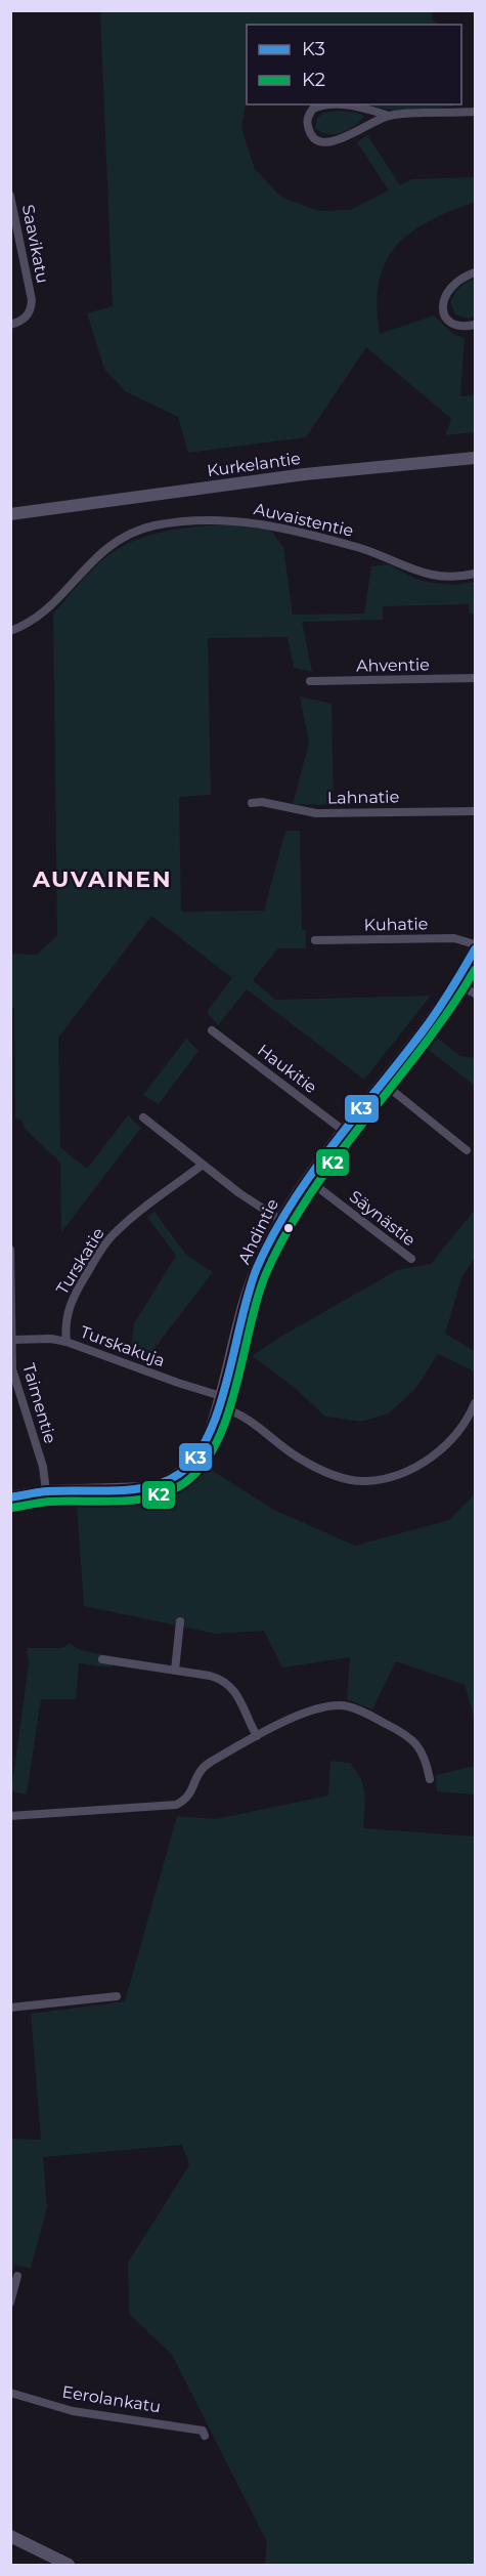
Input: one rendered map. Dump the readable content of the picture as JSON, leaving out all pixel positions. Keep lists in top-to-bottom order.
{
  "streets": {
    "street": [
      "Saavikatu",
      "Kurkelantie",
      "Auvaistentie",
      "Ahventie",
      "Lahnatie",
      "Kuhatie",
      "Haukitie",
      "Säynästie",
      "Ahdintie",
      "Turskatie",
      "Turskakuja",
      "Taimentie",
      "Eerolankatu"
    ]
  },
  "crossings": [
    ["Haukitie", "Ahdintie"],
    ["Säynästie", "Ahdintie"],
    ["Ahdintie", "Turskakuja"],
    ["Ahdintie", "Taimentie"],
    ["Turskatie", "Turskakuja"],
    ["Turskakuja", "Taimentie"]
  ],
  "districts": ["AUVAINEN"],
  "lines": ["transit line K3", "transit line K2"],
  "legend": ["K3", "K2"]
}
